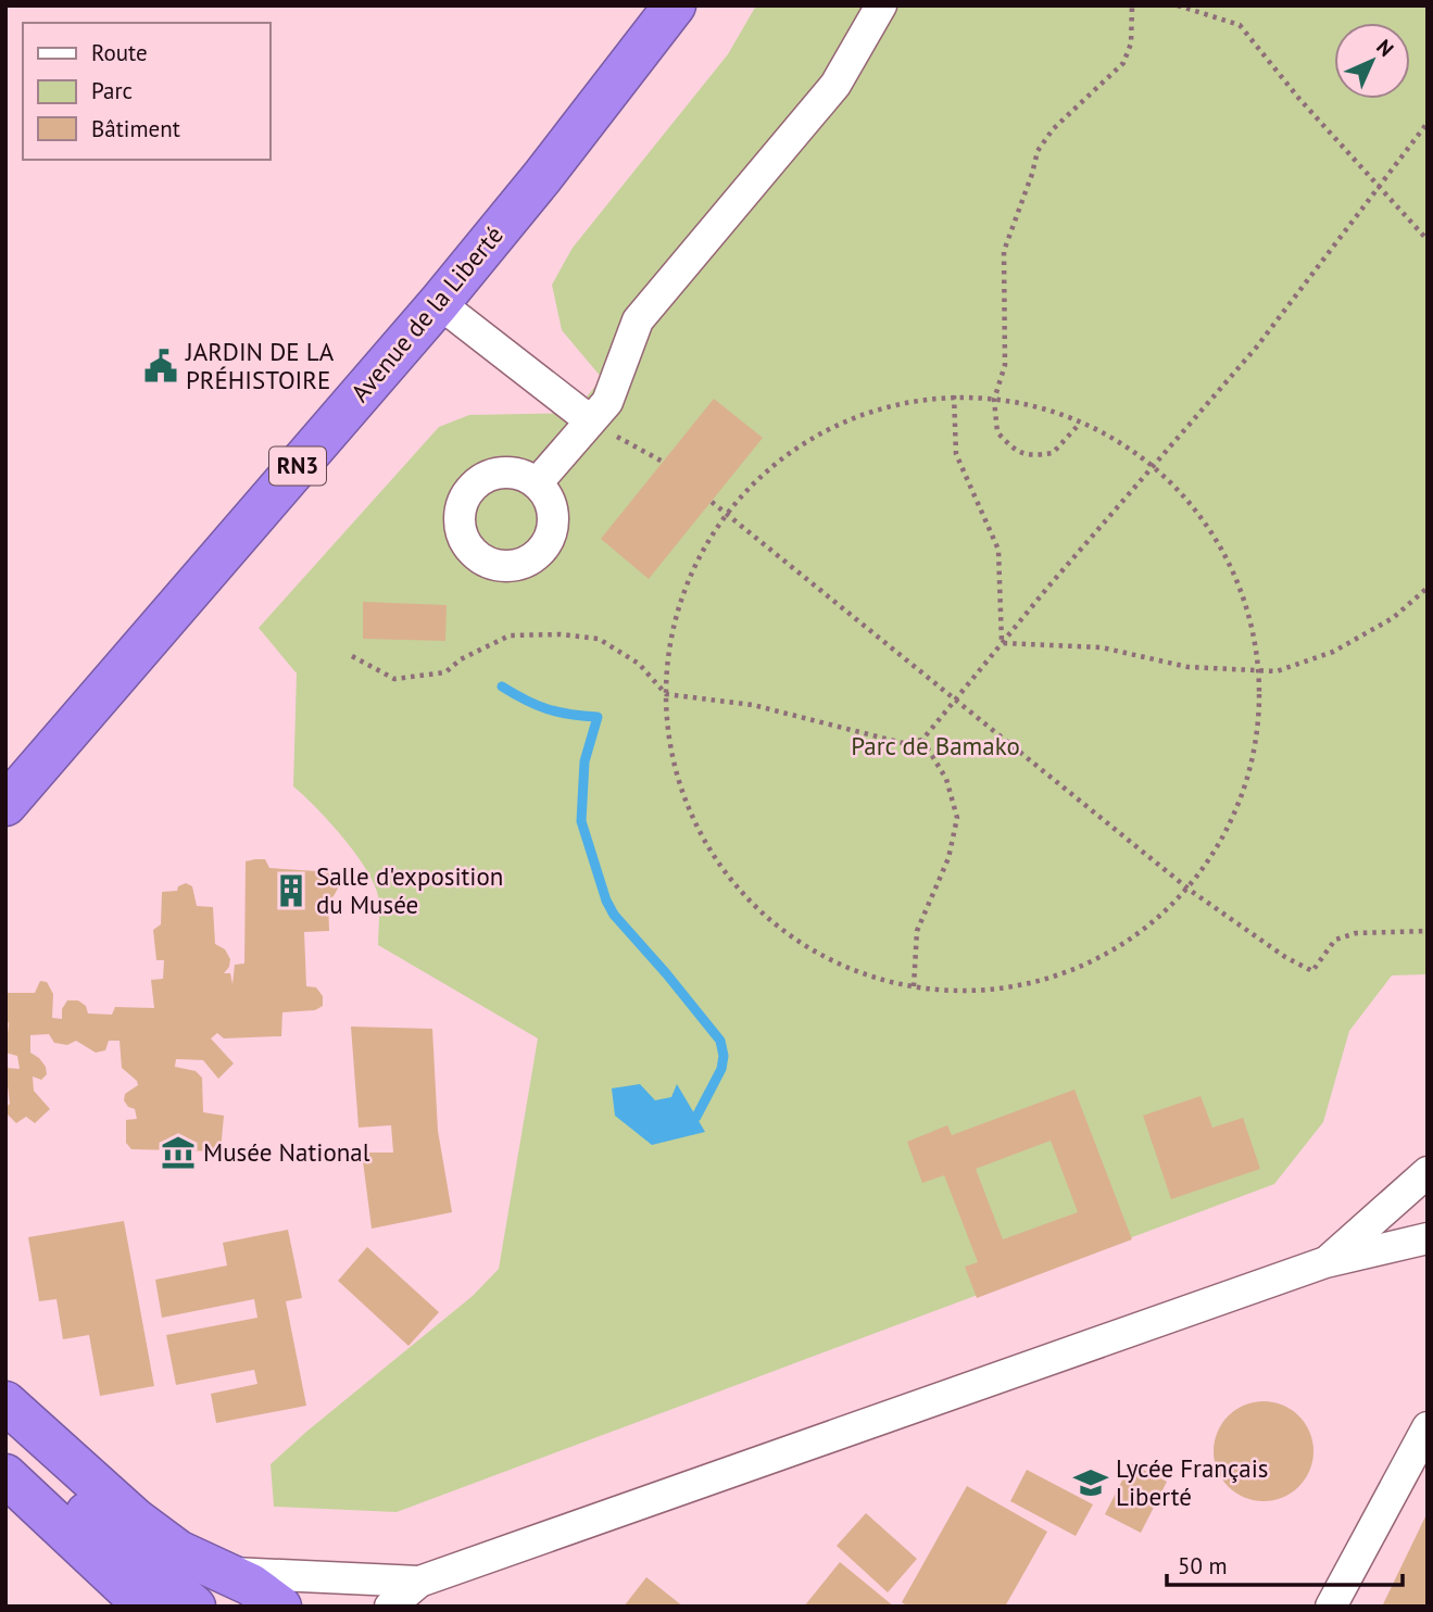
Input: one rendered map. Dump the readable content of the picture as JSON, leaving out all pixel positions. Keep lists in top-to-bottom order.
{
  "streets": {
    "highway": ["Avenue de la Liberté", "RN3"]
  },
  "parks": ["Parc de Bamako"],
  "places": {
    "public building": ["JARDIN DE LA PRÉHISTOIRE"],
    "building": ["Salle d'exposition du Musée"],
    "museum": ["Musée National"],
    "school or university": ["Lycée Français Liberté"]
  },
  "legend": ["Route", "Parc", "Bâtiment"],
  "scale_bar": "50 m",
  "north": "top right"
}
